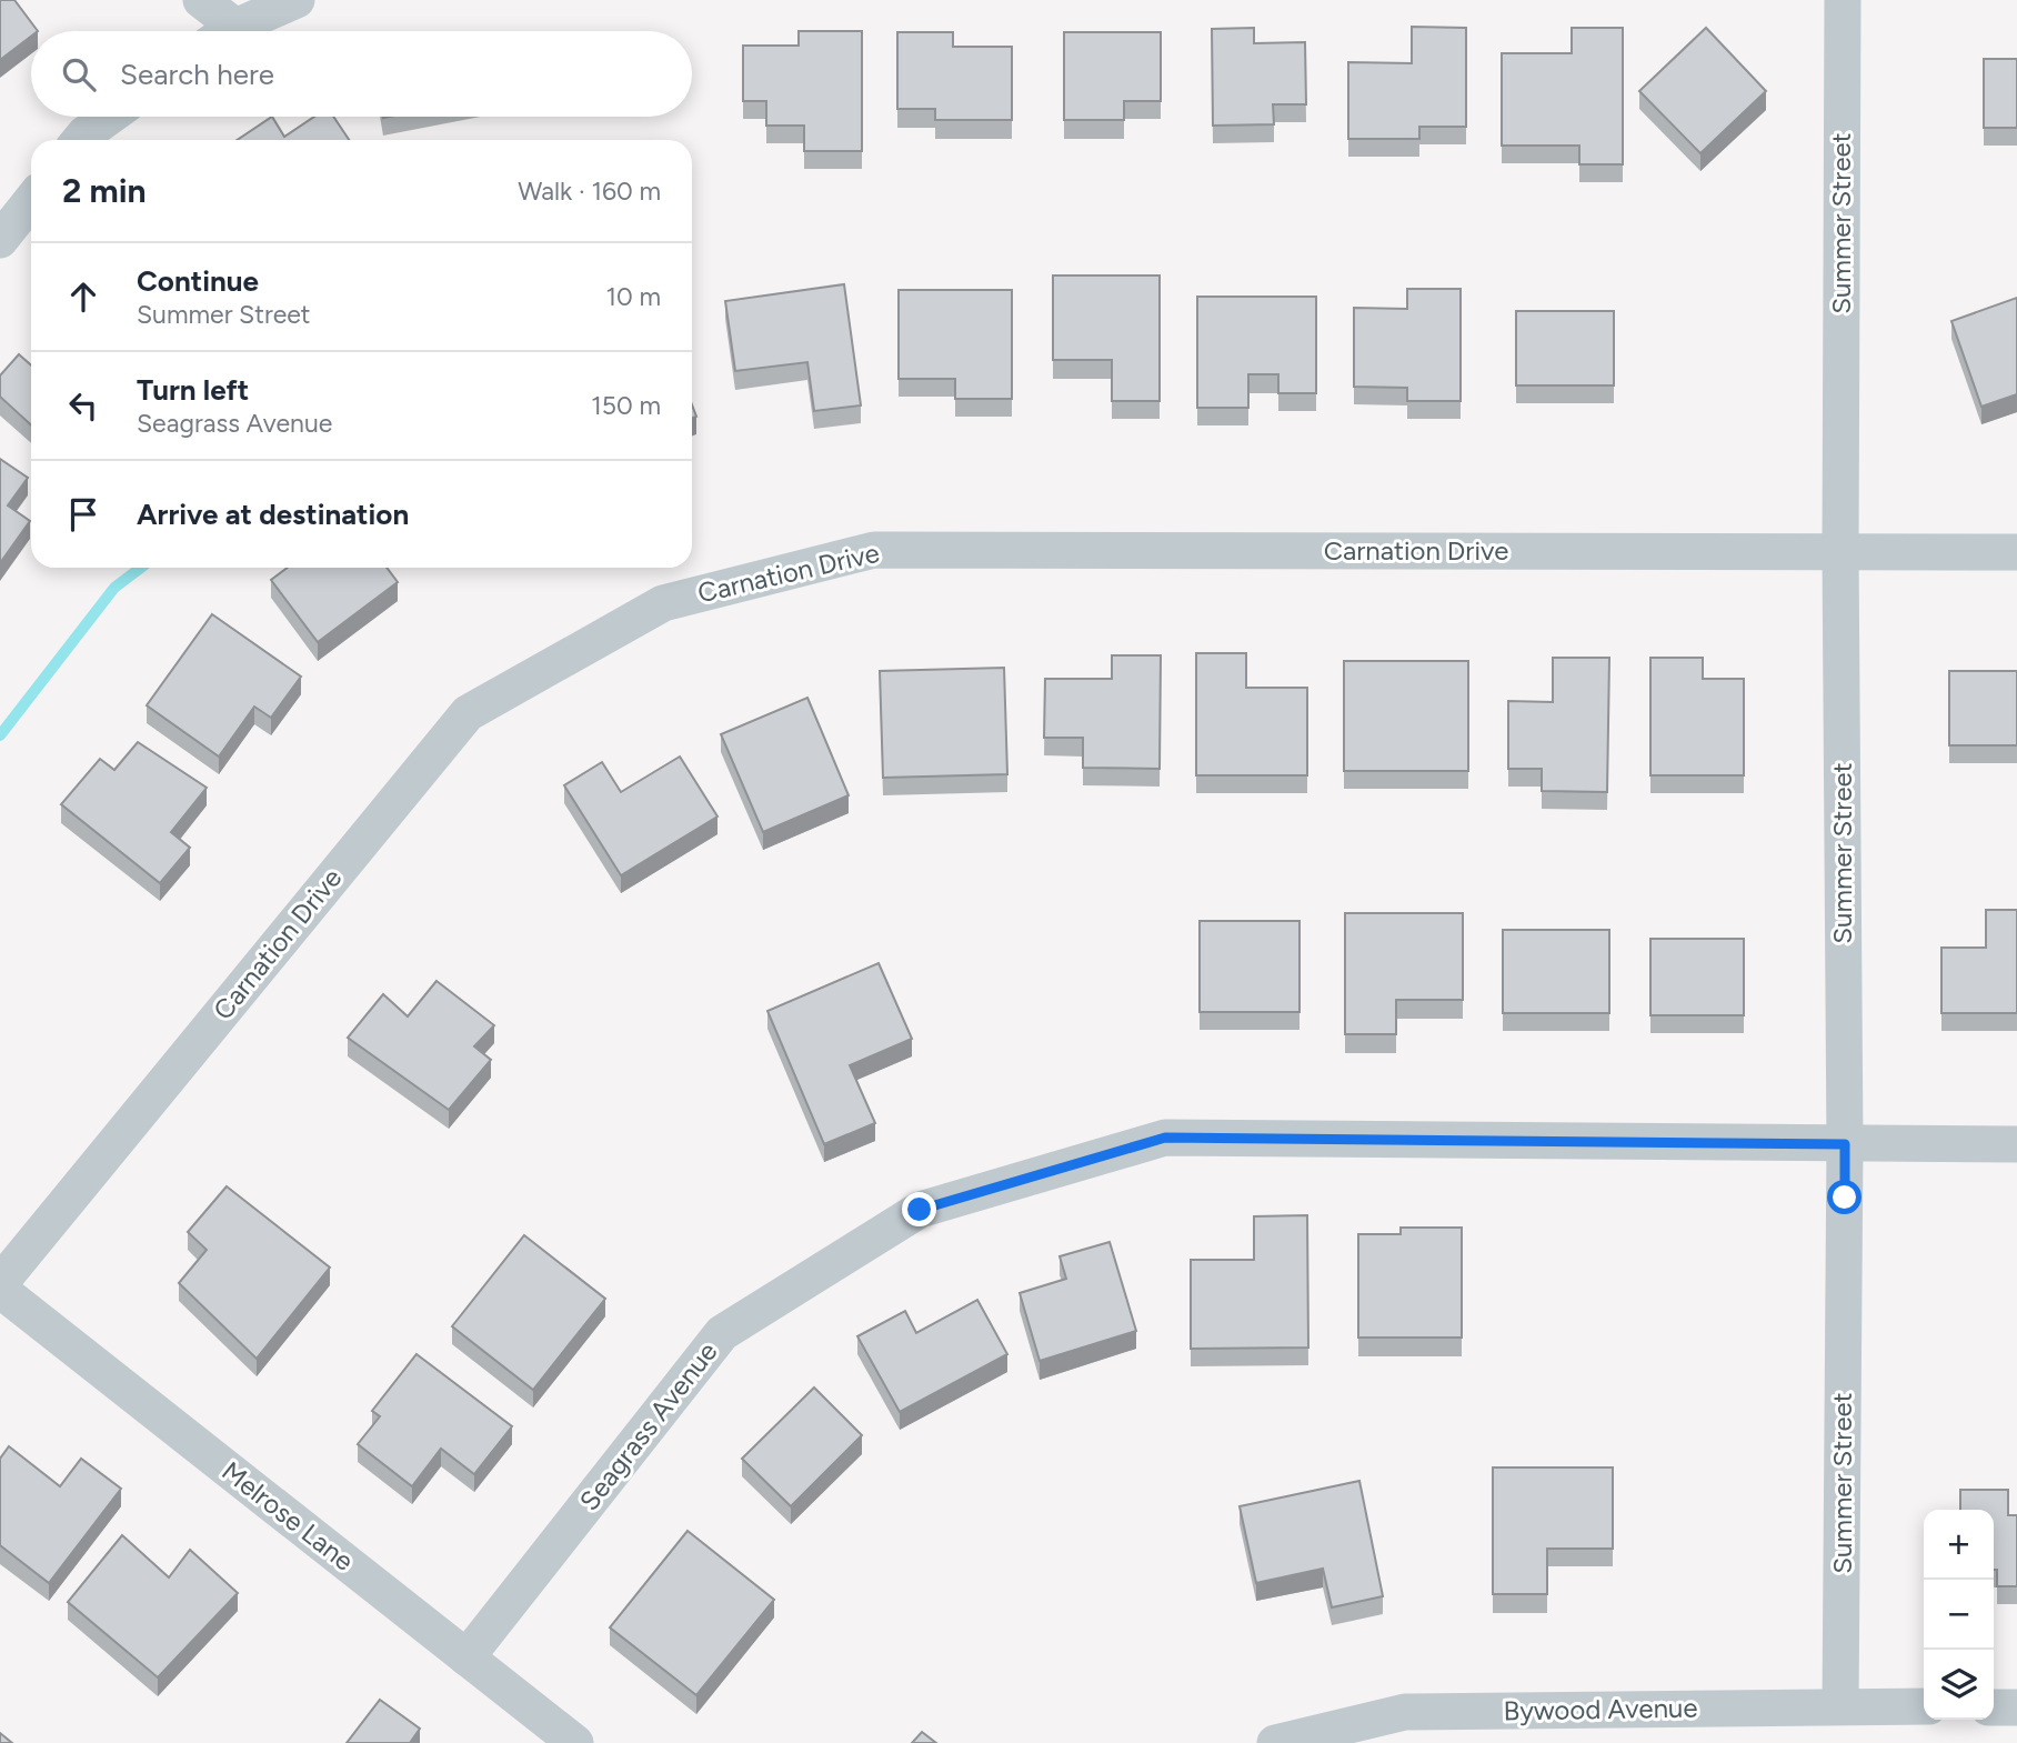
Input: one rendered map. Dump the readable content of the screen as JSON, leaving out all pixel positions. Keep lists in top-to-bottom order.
{
  "streets": {
    "street": [
      "Summer Street",
      "Carnation Drive",
      "Seagrass Avenue",
      "Melrose Lane",
      "Bywood Avenue"
    ]
  },
  "crossings": [
    ["Summer Street", "Carnation Drive"],
    ["Summer Street", "Seagrass Avenue"],
    ["Summer Street", "Bywood Avenue"],
    ["Seagrass Avenue", "Melrose Lane"]
  ],
  "page": {
    "search": "Search here",
    "heading": ["2 min", "Walk · 160 m"],
    "list": [
      ["Continue", "Summer Street", "10 m"],
      ["Turn left", "Seagrass Avenue", "150 m"],
      "Arrive at destination"
    ],
    "map_buttons": ["+", "−"]
  }
}
